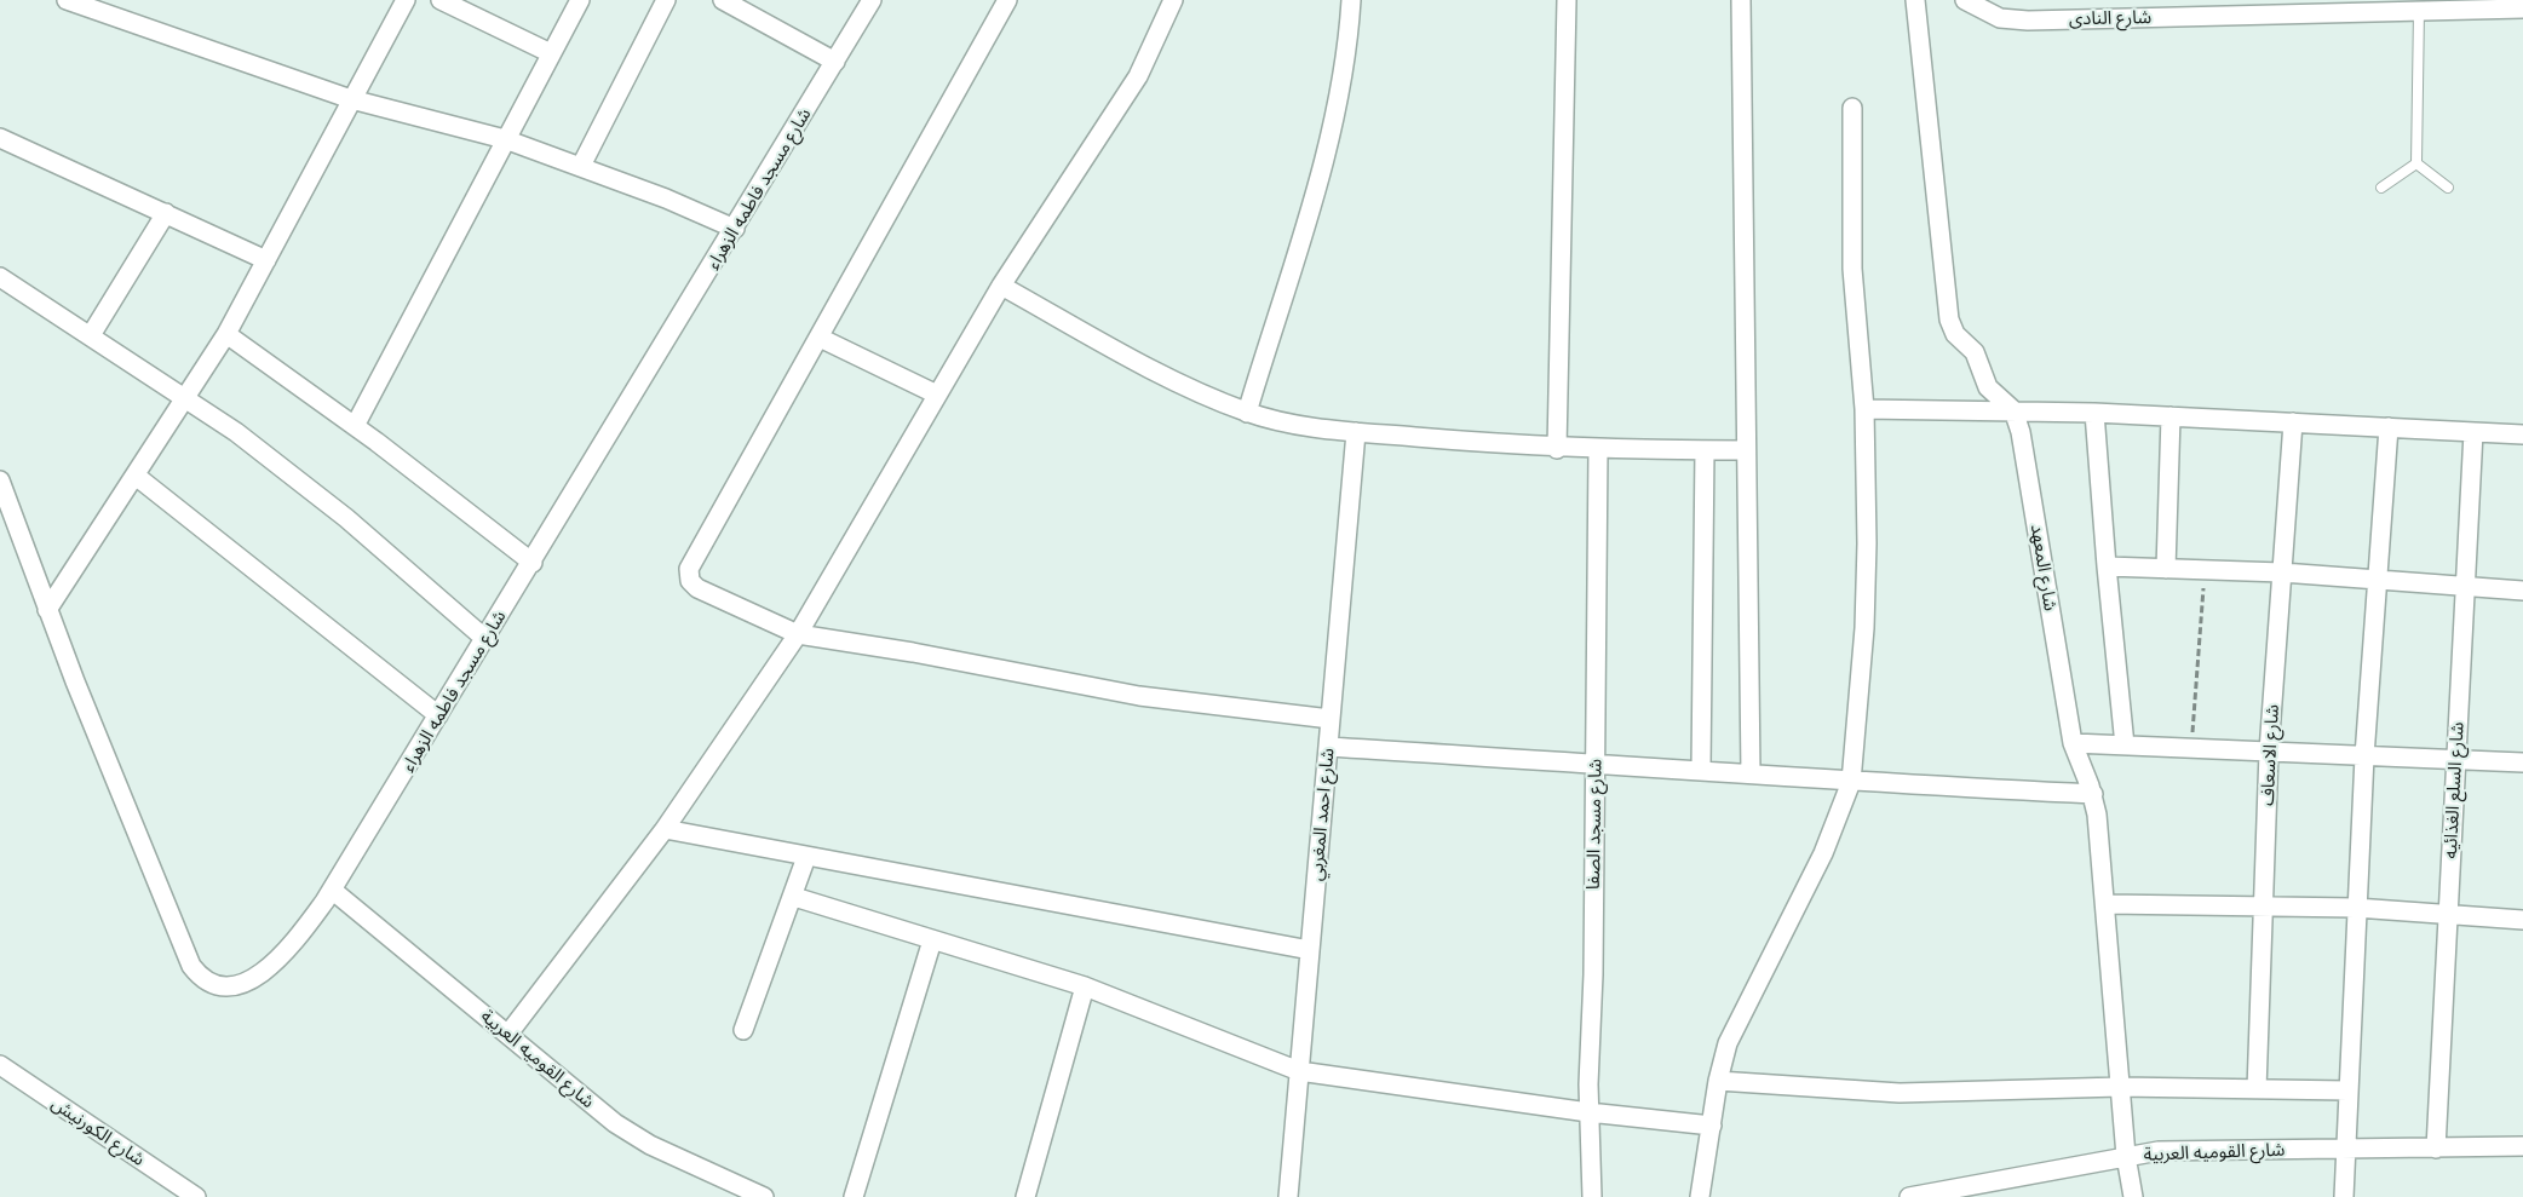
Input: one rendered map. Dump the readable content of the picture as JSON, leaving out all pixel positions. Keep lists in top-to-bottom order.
{
  "streets": {
    "street": [
      "شارع النادى",
      "شارع مسجد فاطمه الزهراء",
      "شارع المعهد",
      "شارع الاسعاف",
      "شارع السلع الغذائيه",
      "شارع احمد المغربي",
      "شارع مسجد الصفا",
      "شارع القوميه العربية",
      "شارع الكورنيش"
    ]
  },
  "crossings": [
    ["شارع مسجد فاطمه الزهراء", "شارع القوميه العربية"],
    ["شارع المعهد", "شارع القوميه العربية"],
    ["شارع السلع الغذائيه", "شارع القوميه العربية"]
  ]
}
